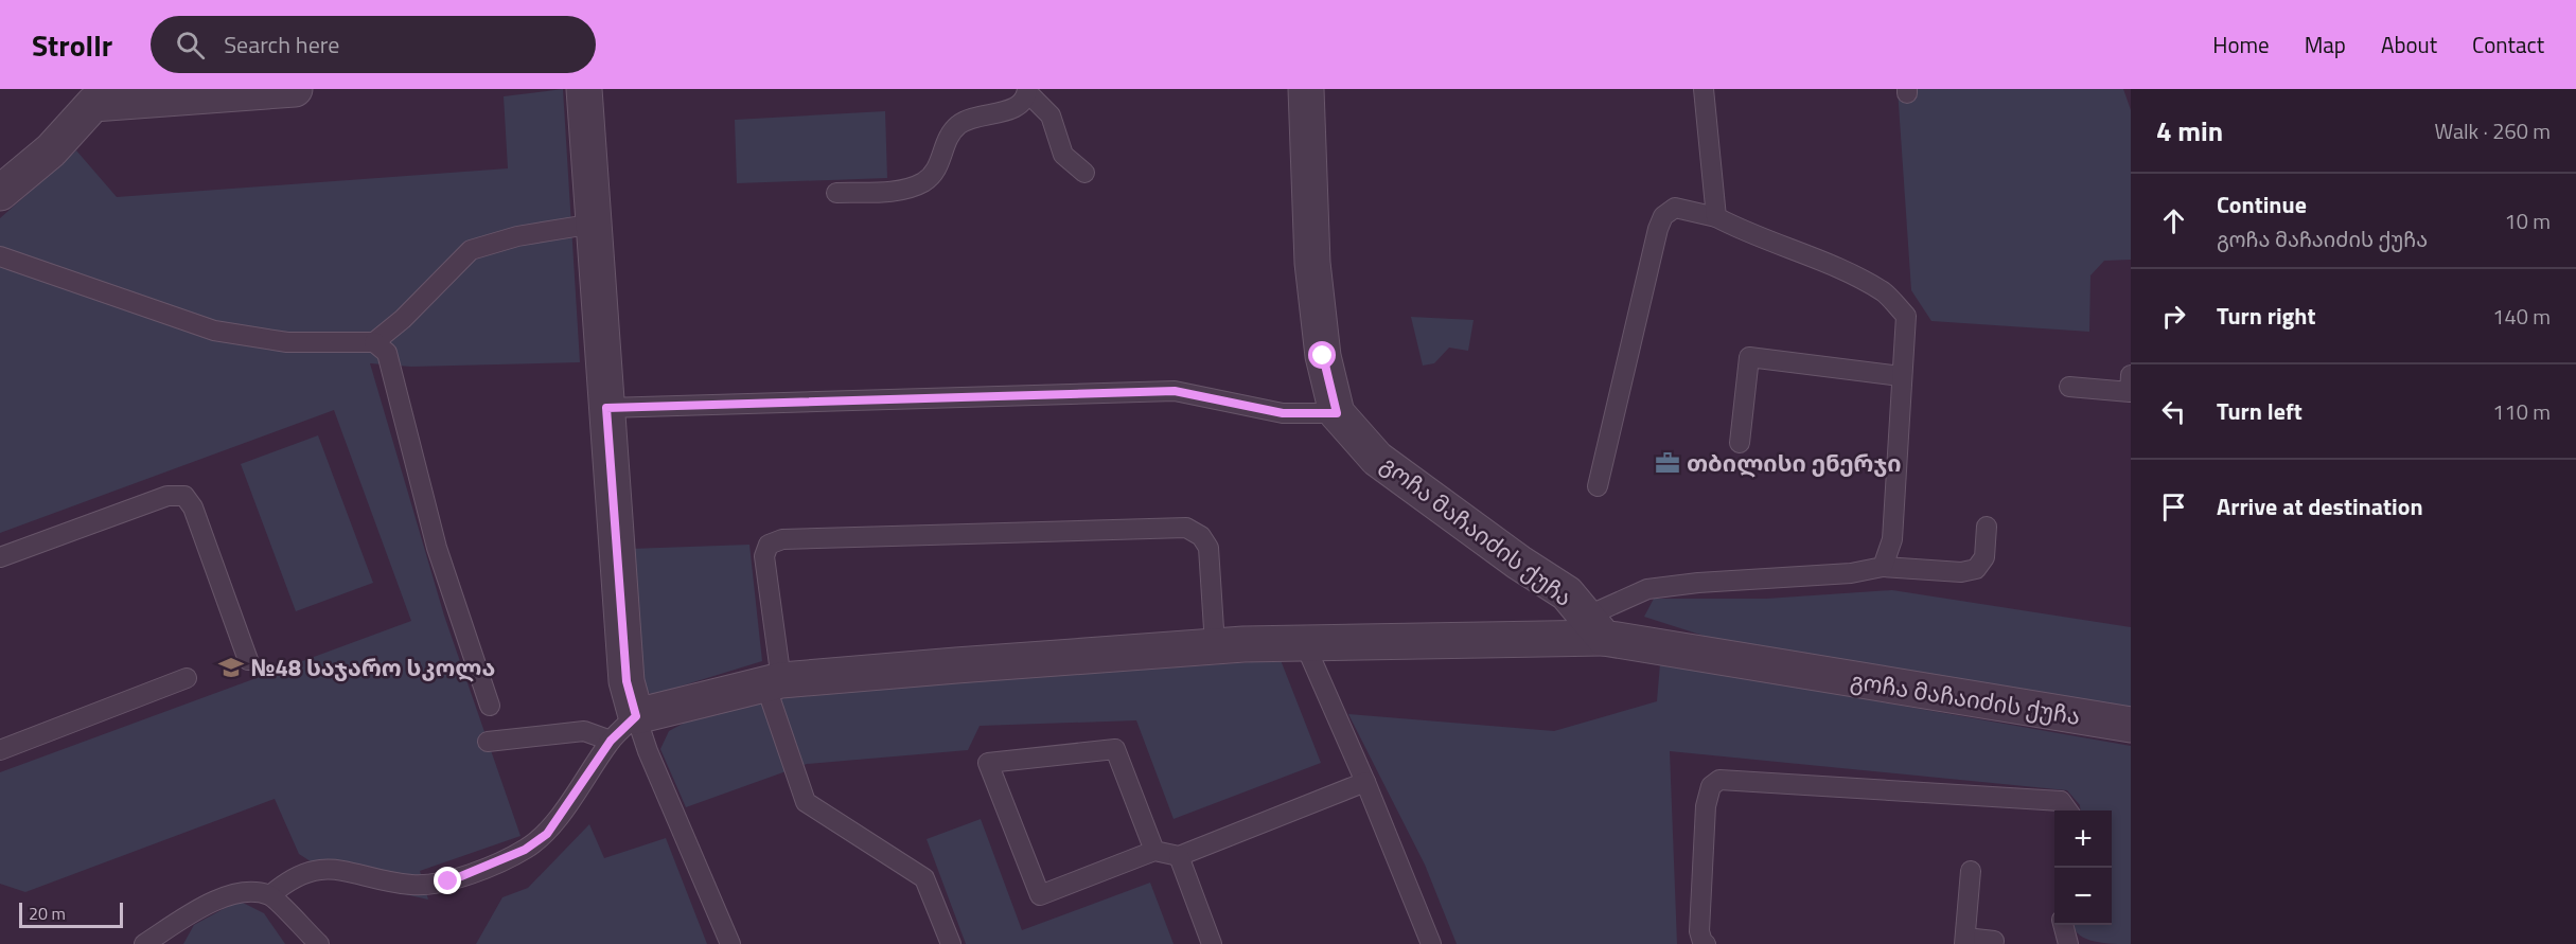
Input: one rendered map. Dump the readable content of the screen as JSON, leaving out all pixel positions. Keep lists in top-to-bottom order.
{
  "streets": {
    "street": ["გოჩა მაჩაიძის ქუჩა"]
  },
  "places": {
    "office": ["თბილისი ენერჯი"],
    "school or university": ["№48 საჯარო სკოლა"]
  },
  "scale_bar": "20 m",
  "page": {
    "header": "Strollr",
    "search": "Search here",
    "nav": [
      "Home",
      "Map",
      "About",
      "Contact"
    ],
    "heading": ["4 min", "Walk · 260 m"],
    "list": [
      ["Continue", "გოჩა მაჩაიძის ქუჩა", "10 m"],
      ["Turn right", "140 m"],
      ["Turn left", "110 m"],
      "Arrive at destination"
    ],
    "map_buttons": ["+", "−"],
    "scale": "20 m"
  }
}
